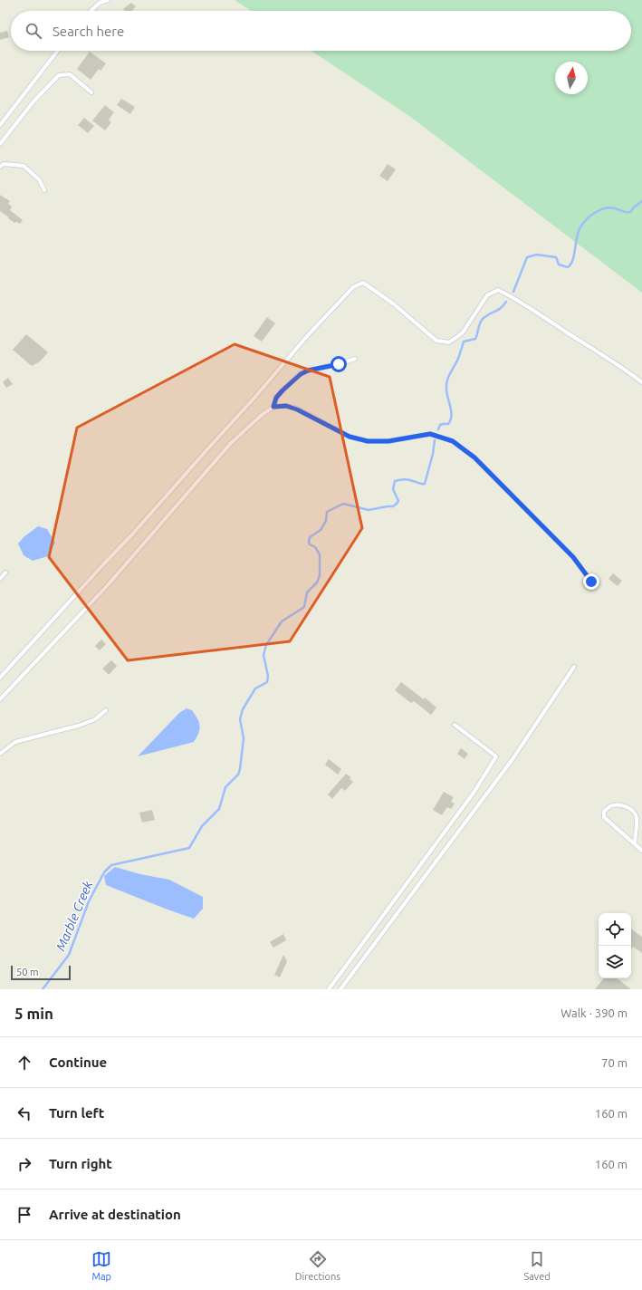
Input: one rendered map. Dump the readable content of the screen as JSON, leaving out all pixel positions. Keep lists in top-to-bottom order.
{
  "water": ["Marble Creek"],
  "scale_bar": "50 m",
  "north": "top",
  "page": {
    "search": "Search here",
    "scale": "50 m",
    "heading": ["5 min", "Walk · 390 m"],
    "list": [
      ["Continue", "70 m"],
      ["Turn left", "160 m"],
      ["Turn right", "160 m"],
      "Arrive at destination"
    ],
    "nav": ["Map", "Directions", "Saved"]
  }
}
